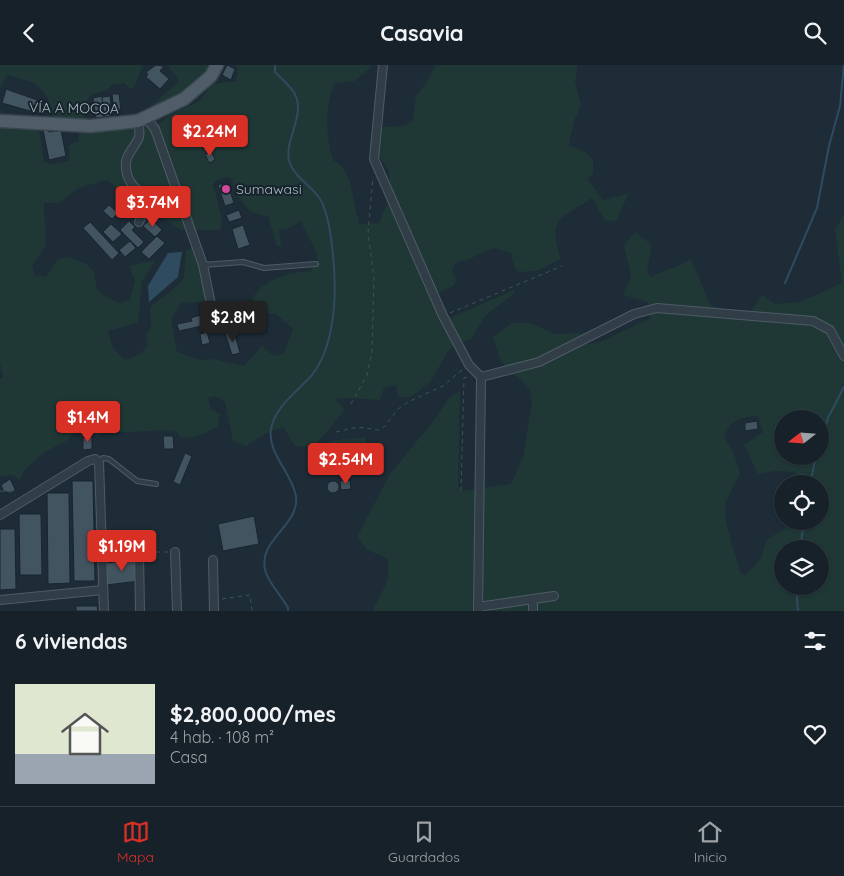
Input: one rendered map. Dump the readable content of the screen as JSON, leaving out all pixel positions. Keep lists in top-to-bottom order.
{
  "streets": {
    "main road": ["VÍA A MOCOA"]
  },
  "places": ["Sumawasi"],
  "north": "left",
  "page": {
    "header": "Casavia",
    "price": [
      "$2.24M",
      "$3.74M",
      "$2.8M",
      "$1.4M",
      "$2.54M",
      "$1.19M"
    ],
    "heading": "6 viviendas",
    "list": [
      {
        "name": "$2,800,000/mes",
        "note": "4 hab. · 108 m² · Casa"
      }
    ],
    "tabs": ["Mapa", "Guardados", "Inicio"]
  }
}
